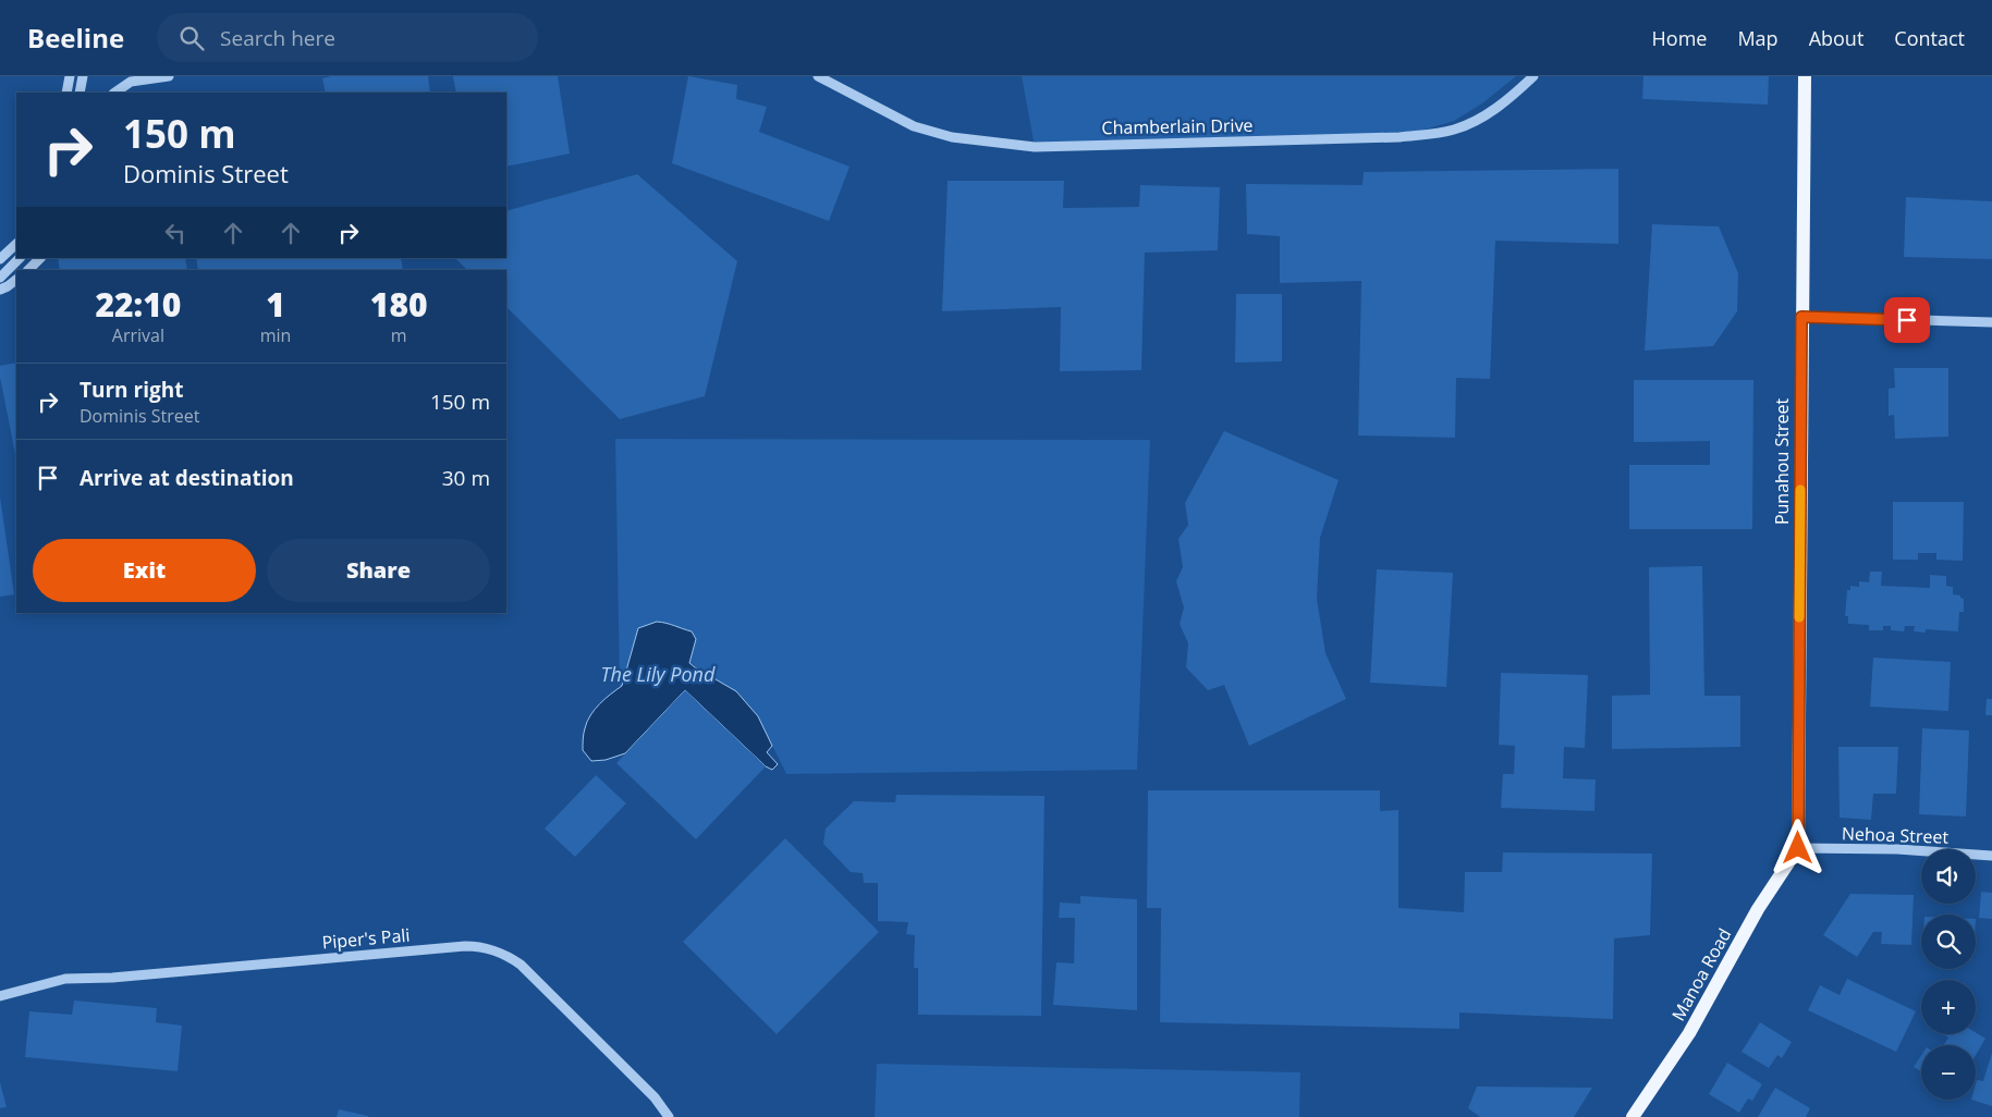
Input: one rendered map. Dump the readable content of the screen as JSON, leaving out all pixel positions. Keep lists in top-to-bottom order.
{
  "streets": {
    "main road": ["Punahou Street", "Manoa Road"],
    "street": ["Chamberlain Drive", "Nehoa Street", "Piper's Pali"]
  },
  "crossings": [
    ["Punahou Street", "Nehoa Street"],
    ["Punahou Street", "Manoa Road"],
    ["Nehoa Street", "Manoa Road"]
  ],
  "water": ["The Lily Pond"],
  "page": {
    "header": "Beeline",
    "search": "Search here",
    "nav": [
      "Home",
      "Map",
      "About",
      "Contact"
    ],
    "turn": ["150 m", "Dominis Street"],
    "eta": [
      "22:10",
      "Arrival",
      "1",
      "min",
      "180",
      "m"
    ],
    "list": [
      {
        "name": "Turn right",
        "note": "Dominis Street",
        "value": "150 m"
      },
      {
        "name": "Arrive at destination",
        "value": "30 m"
      }
    ],
    "buttons": ["Exit", "Share"],
    "map_buttons": ["+", "−"]
  }
}
